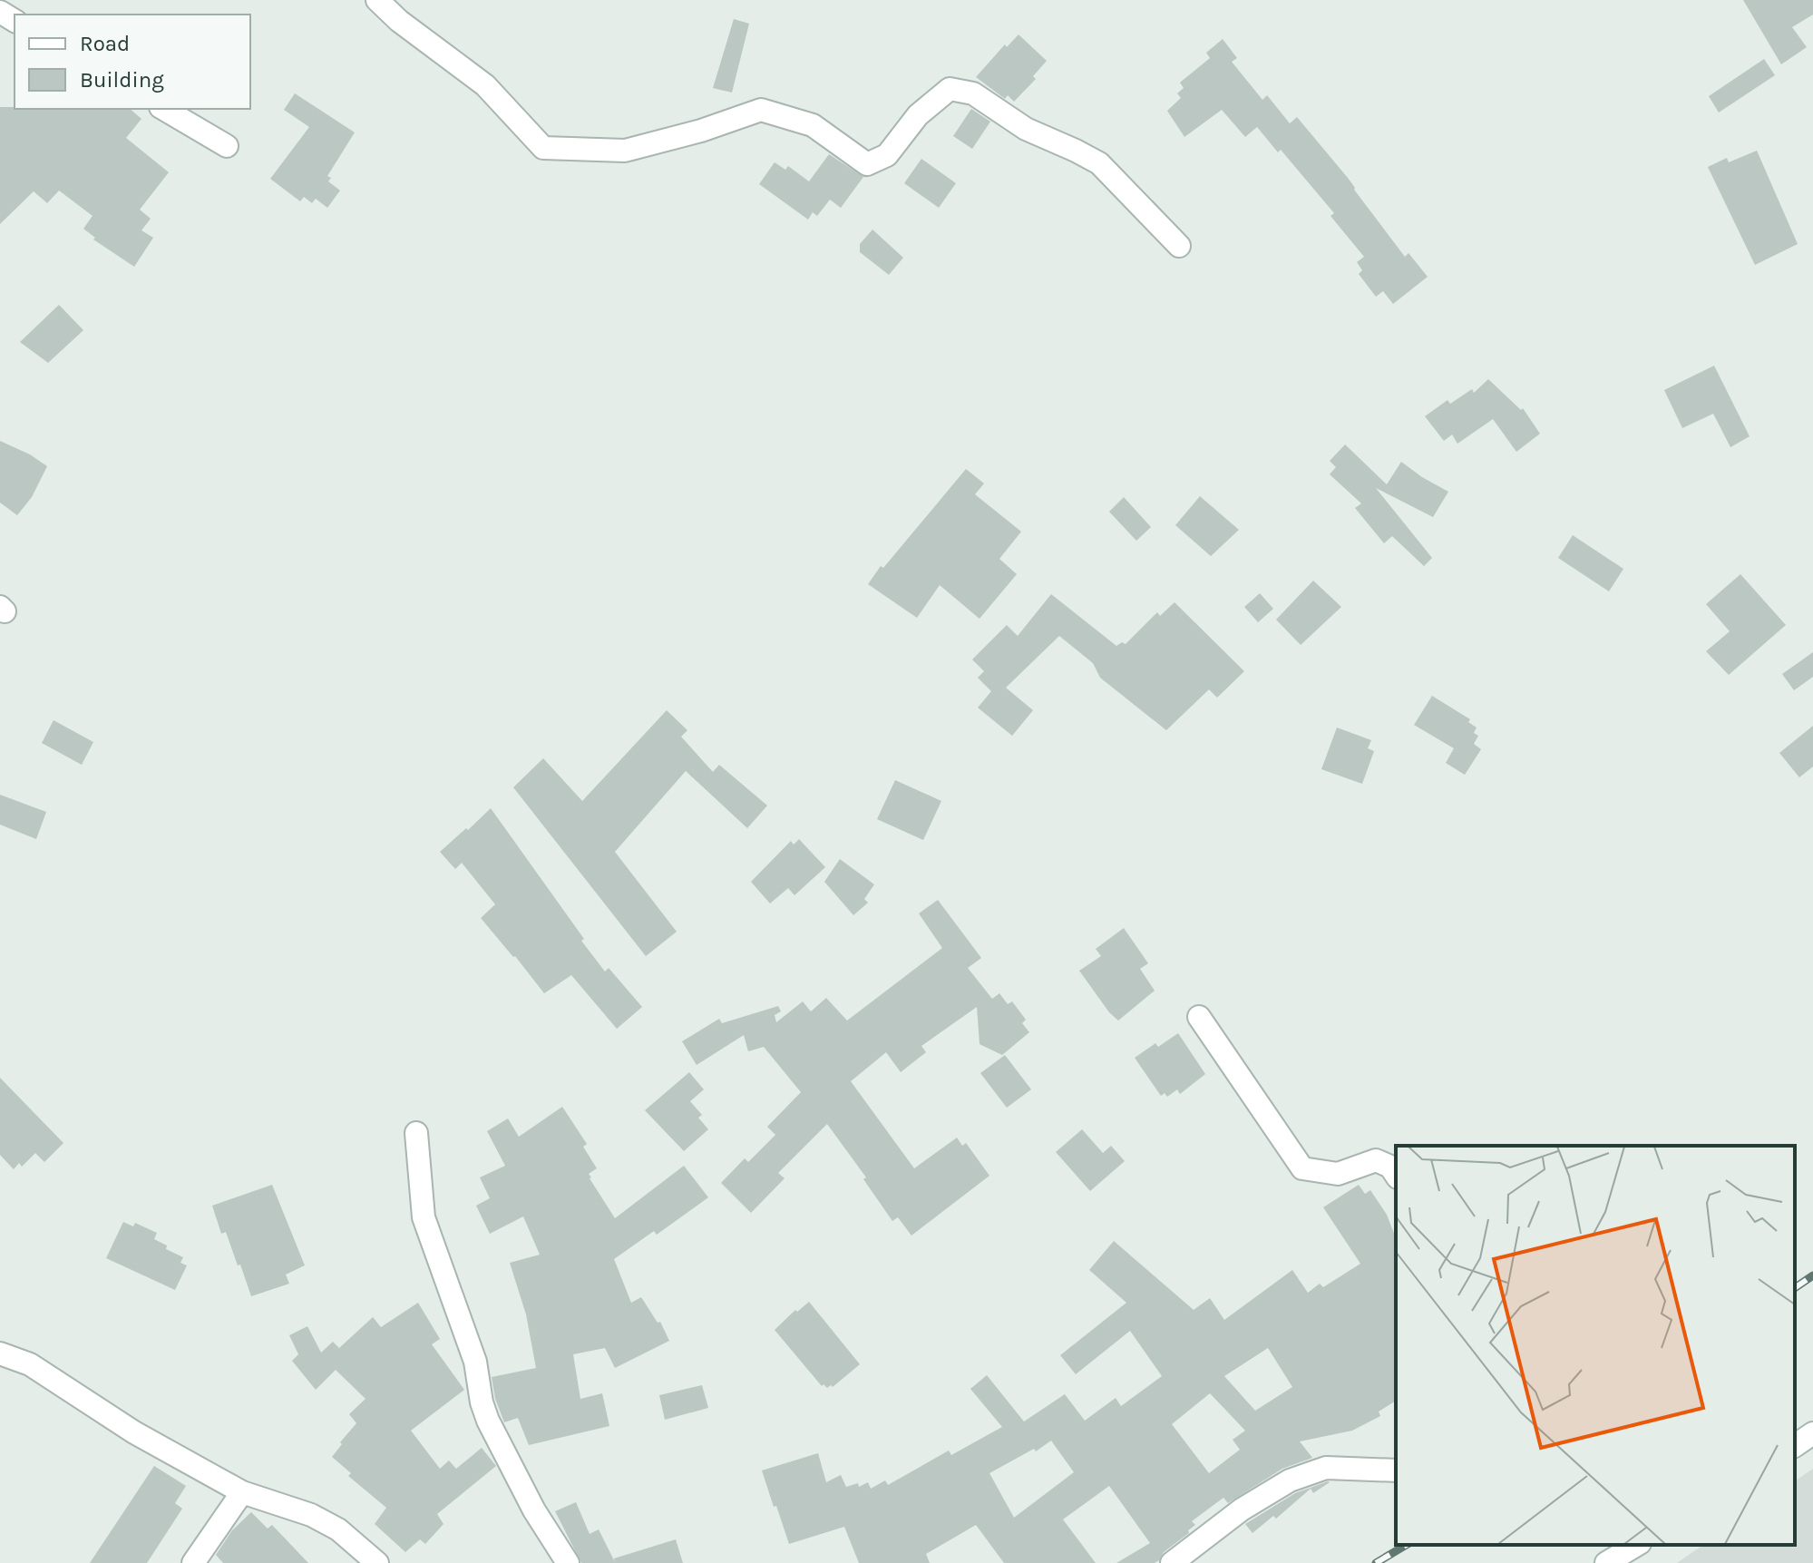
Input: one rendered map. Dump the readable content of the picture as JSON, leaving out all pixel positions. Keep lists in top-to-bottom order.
{
  "legend": ["Road", "Building"]
}
